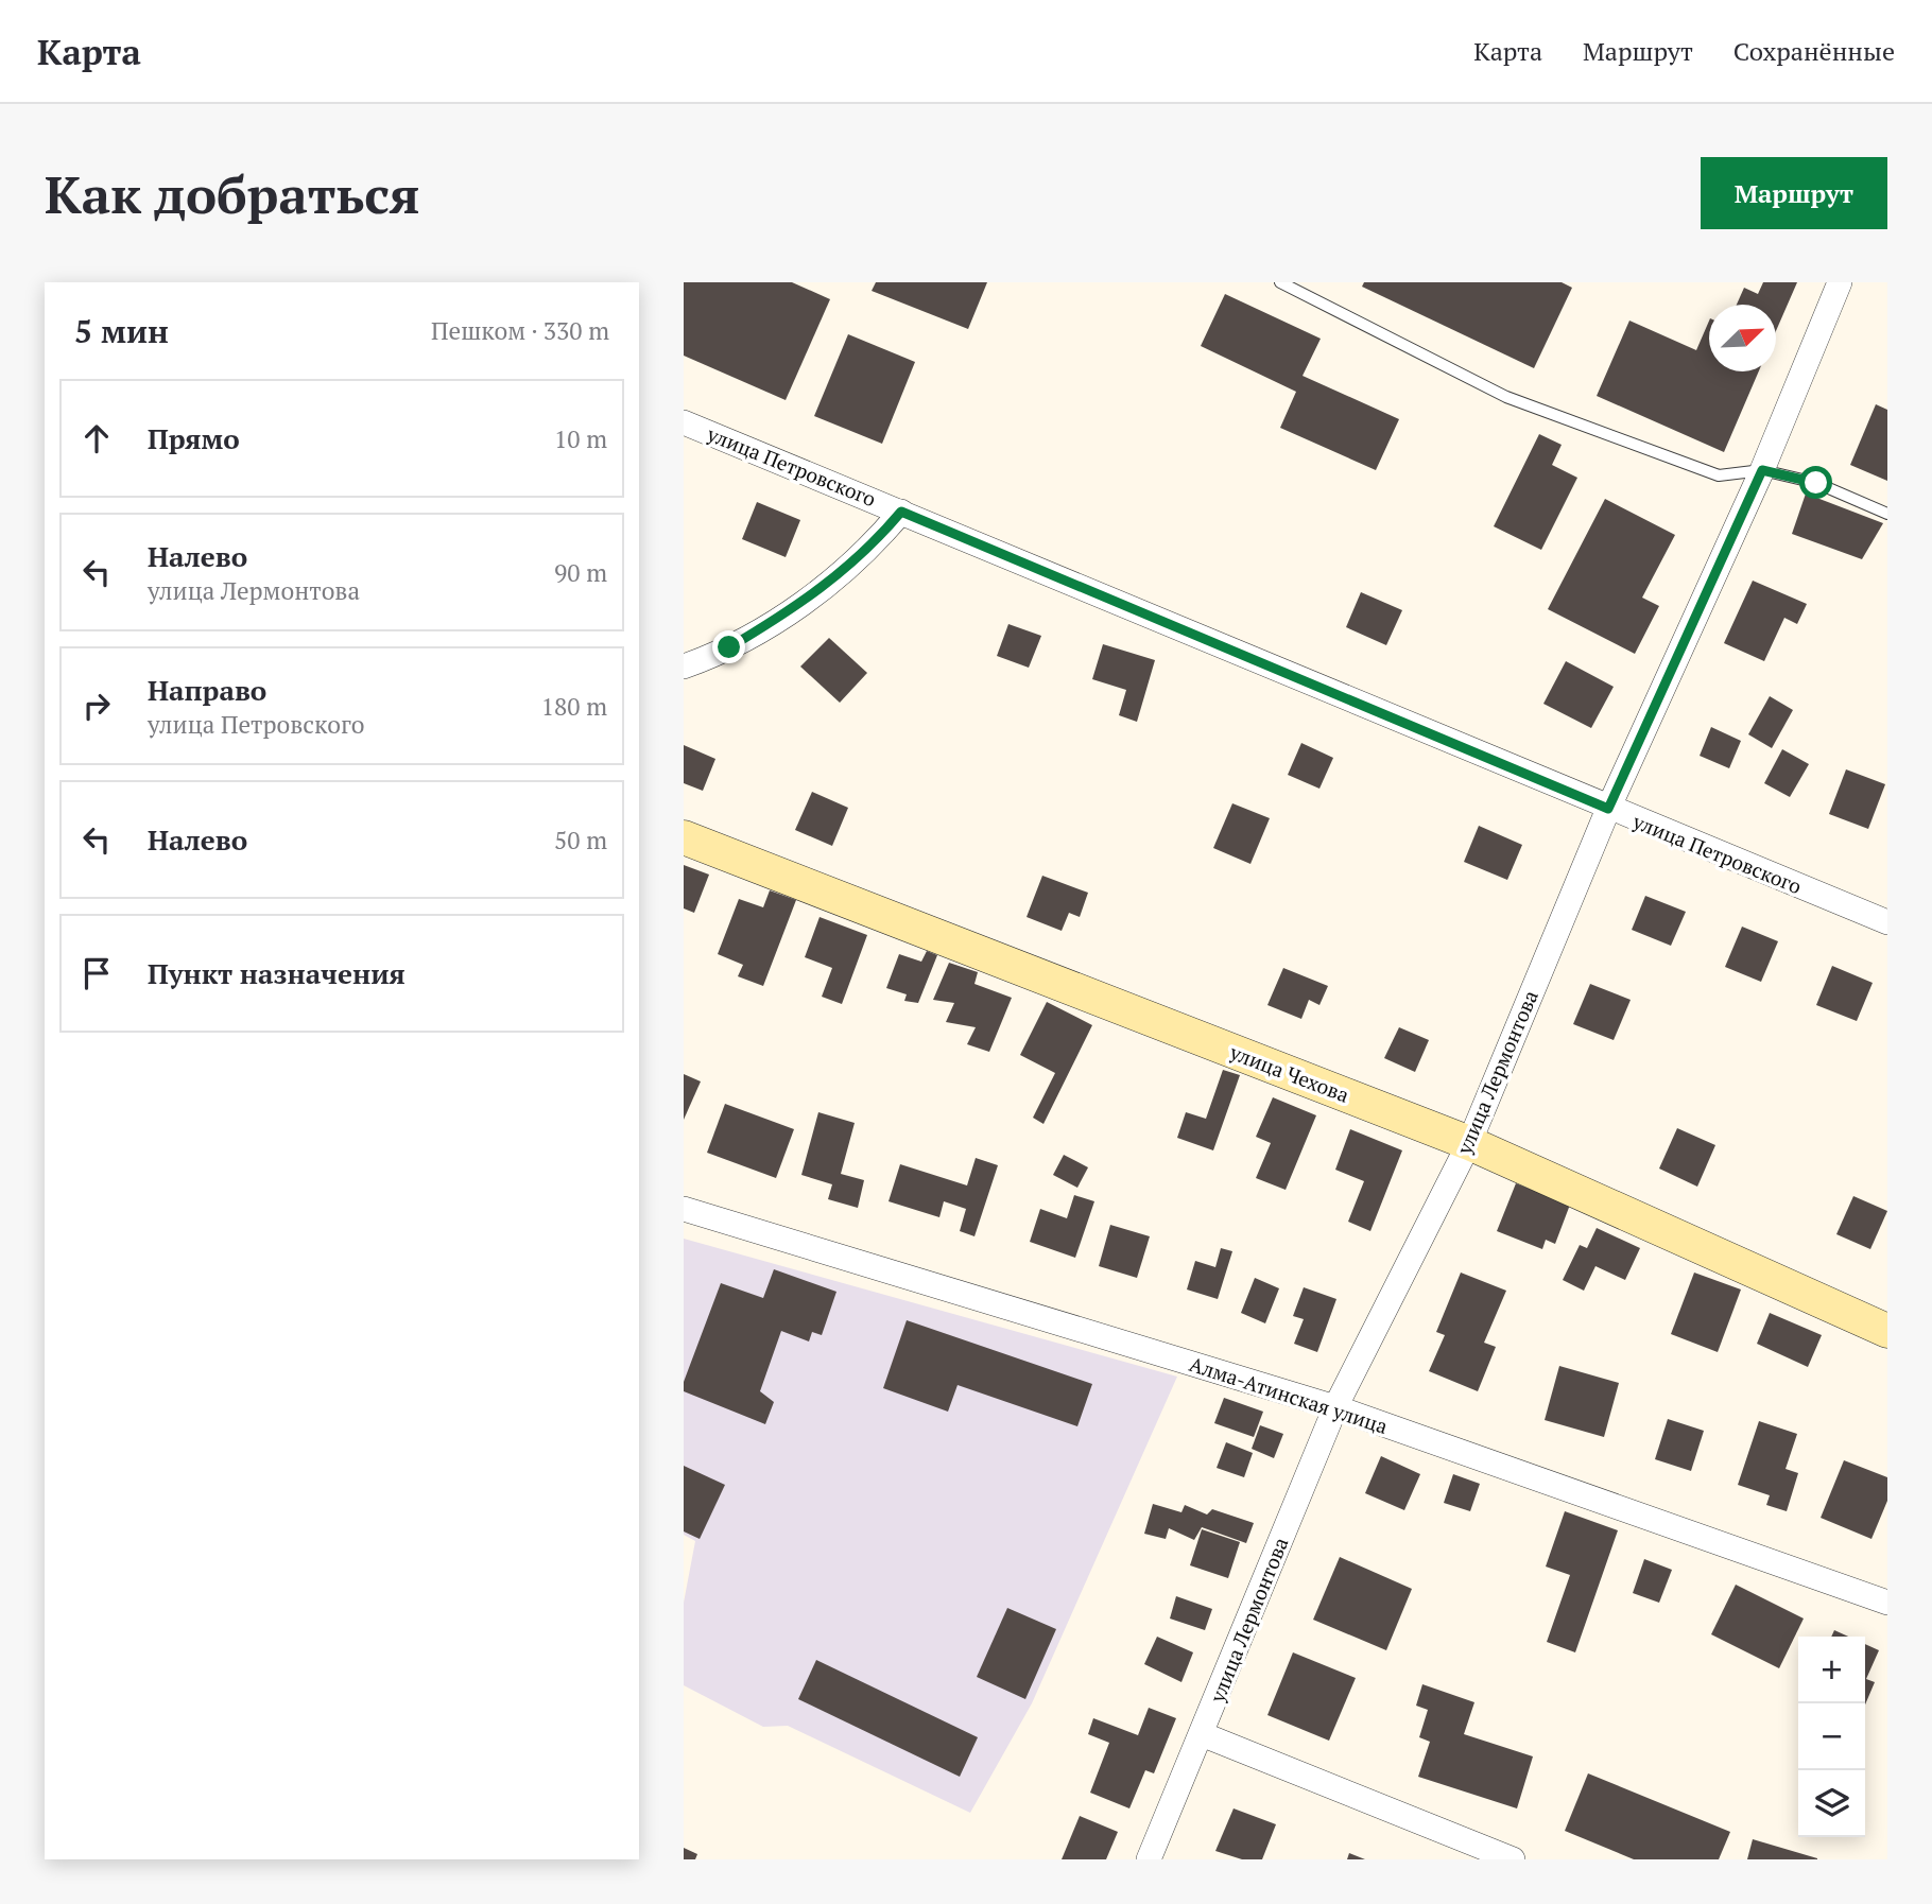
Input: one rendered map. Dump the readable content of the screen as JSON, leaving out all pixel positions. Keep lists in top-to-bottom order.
{
  "streets": {
    "street": [
      "улица Петровского",
      "улица Лермонтова",
      "улица Чехова",
      "Алма-Атинская улица"
    ]
  },
  "crossings": [
    ["улица Петровского", "улица Лермонтова"],
    ["улица Лермонтова", "улица Чехова"],
    ["улица Лермонтова", "Алма-Атинская улица"]
  ],
  "north": "top right",
  "page": {
    "header": "Карта",
    "nav": ["Карта", "Маршрут", "Сохранённые"],
    "buttons": "Маршрут",
    "title": "Как добраться",
    "heading": ["5 мин", "Пешком · 330 m"],
    "list": [
      ["Прямо", "10 m"],
      ["Налево", "улица Лермонтова", "90 m"],
      ["Направо", "улица Петровского", "180 m"],
      ["Налево", "50 m"],
      "Пункт назначения"
    ],
    "map_buttons": ["+", "−"]
  }
}
